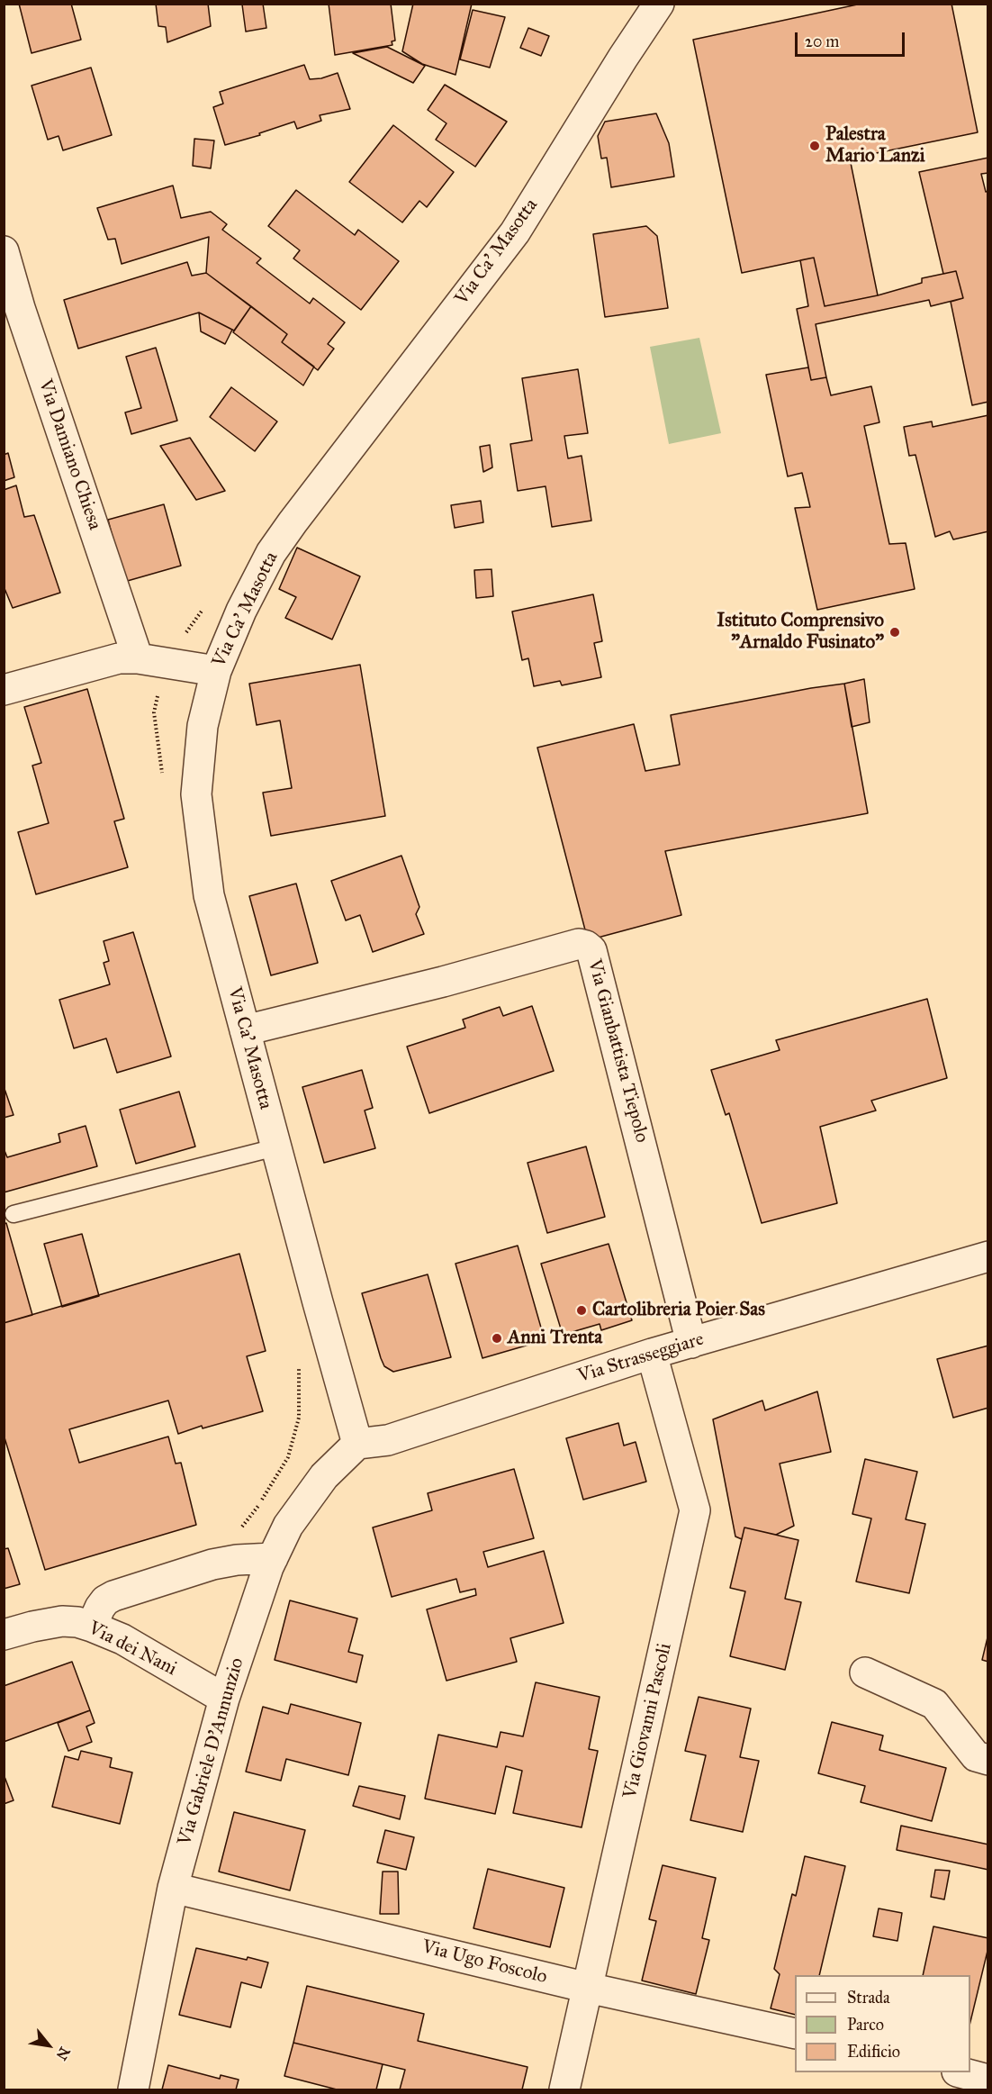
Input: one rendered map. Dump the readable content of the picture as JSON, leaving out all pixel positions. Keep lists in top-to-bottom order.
{
  "streets": {
    "street": [
      "Via Ca' Masotta",
      "Via Damiano Chiesa",
      "Via Gianbattista Tiepolo",
      "Via Strasseggiare",
      "Via dei Nani",
      "Via Giovanni Pascoli",
      "Via Gabriele D'Annunzio",
      "Via Ugo Foscolo"
    ]
  },
  "crossings": [
    ["Via Ca' Masotta", "Via Gianbattista Tiepolo"],
    ["Via Ca' Masotta", "Via Strasseggiare"],
    ["Via Ca' Masotta", "Via Gabriele D'Annunzio"],
    ["Via Gianbattista Tiepolo", "Via Strasseggiare"],
    ["Via Strasseggiare", "Via Giovanni Pascoli"],
    ["Via Strasseggiare", "Via Gabriele D'Annunzio"],
    ["Via dei Nani", "Via Gabriele D'Annunzio"],
    ["Via Giovanni Pascoli", "Via Ugo Foscolo"],
    ["Via Gabriele D'Annunzio", "Via Ugo Foscolo"]
  ],
  "places": [
    "Palestra Mario Lanzi",
    "Istituto Comprensivo \"Arnaldo Fusinato\"",
    "Cartolibreria Poier Sas",
    "Anni Trenta"
  ],
  "legend": ["Strada", "Parco", "Edificio"],
  "scale_bar": "20 m",
  "north": "bottom right"
}
